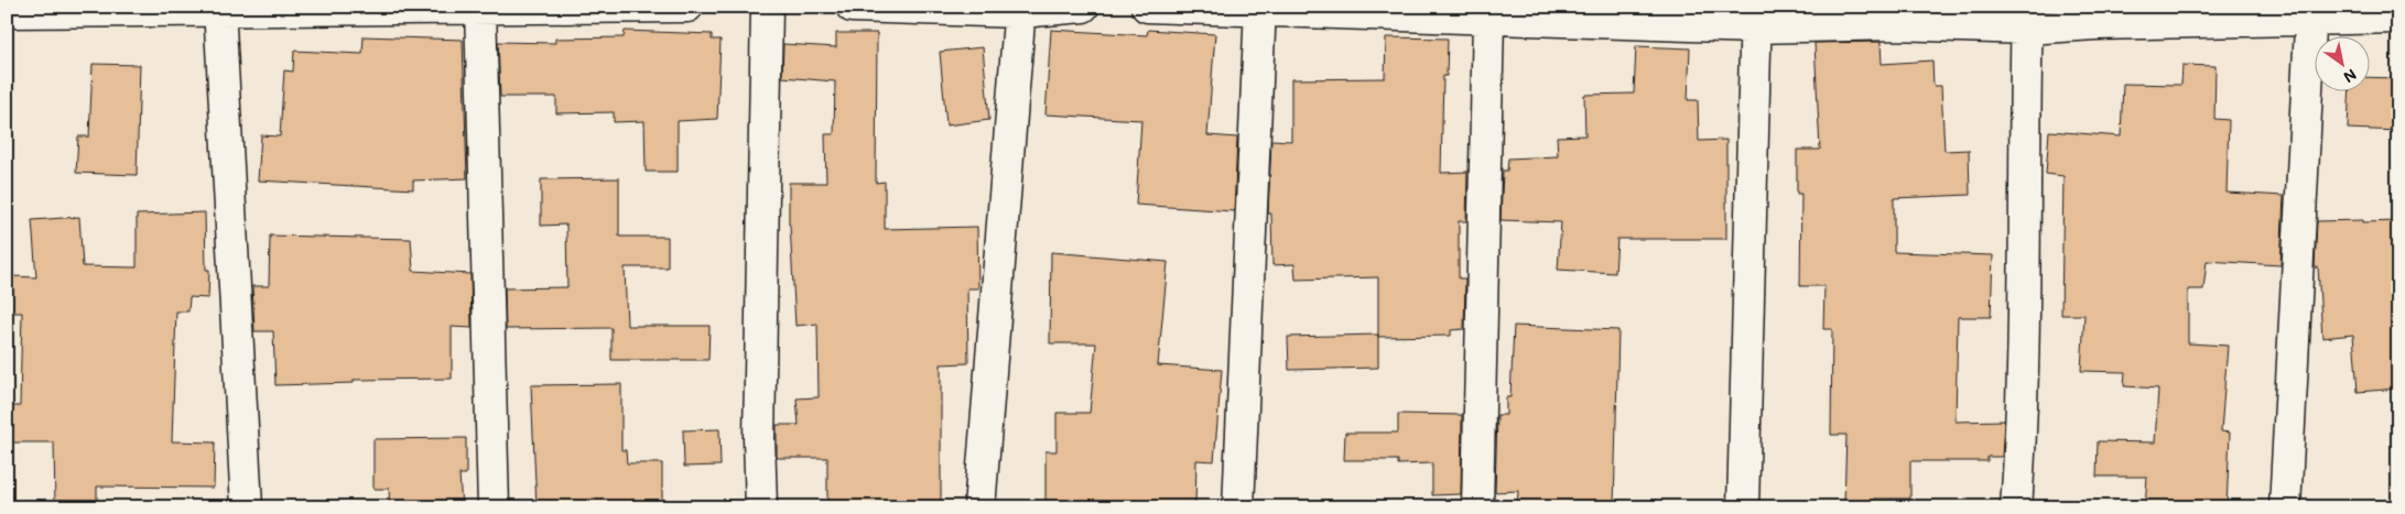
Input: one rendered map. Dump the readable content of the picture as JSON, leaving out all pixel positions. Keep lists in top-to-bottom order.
{
  "north": "bottom right"
}
